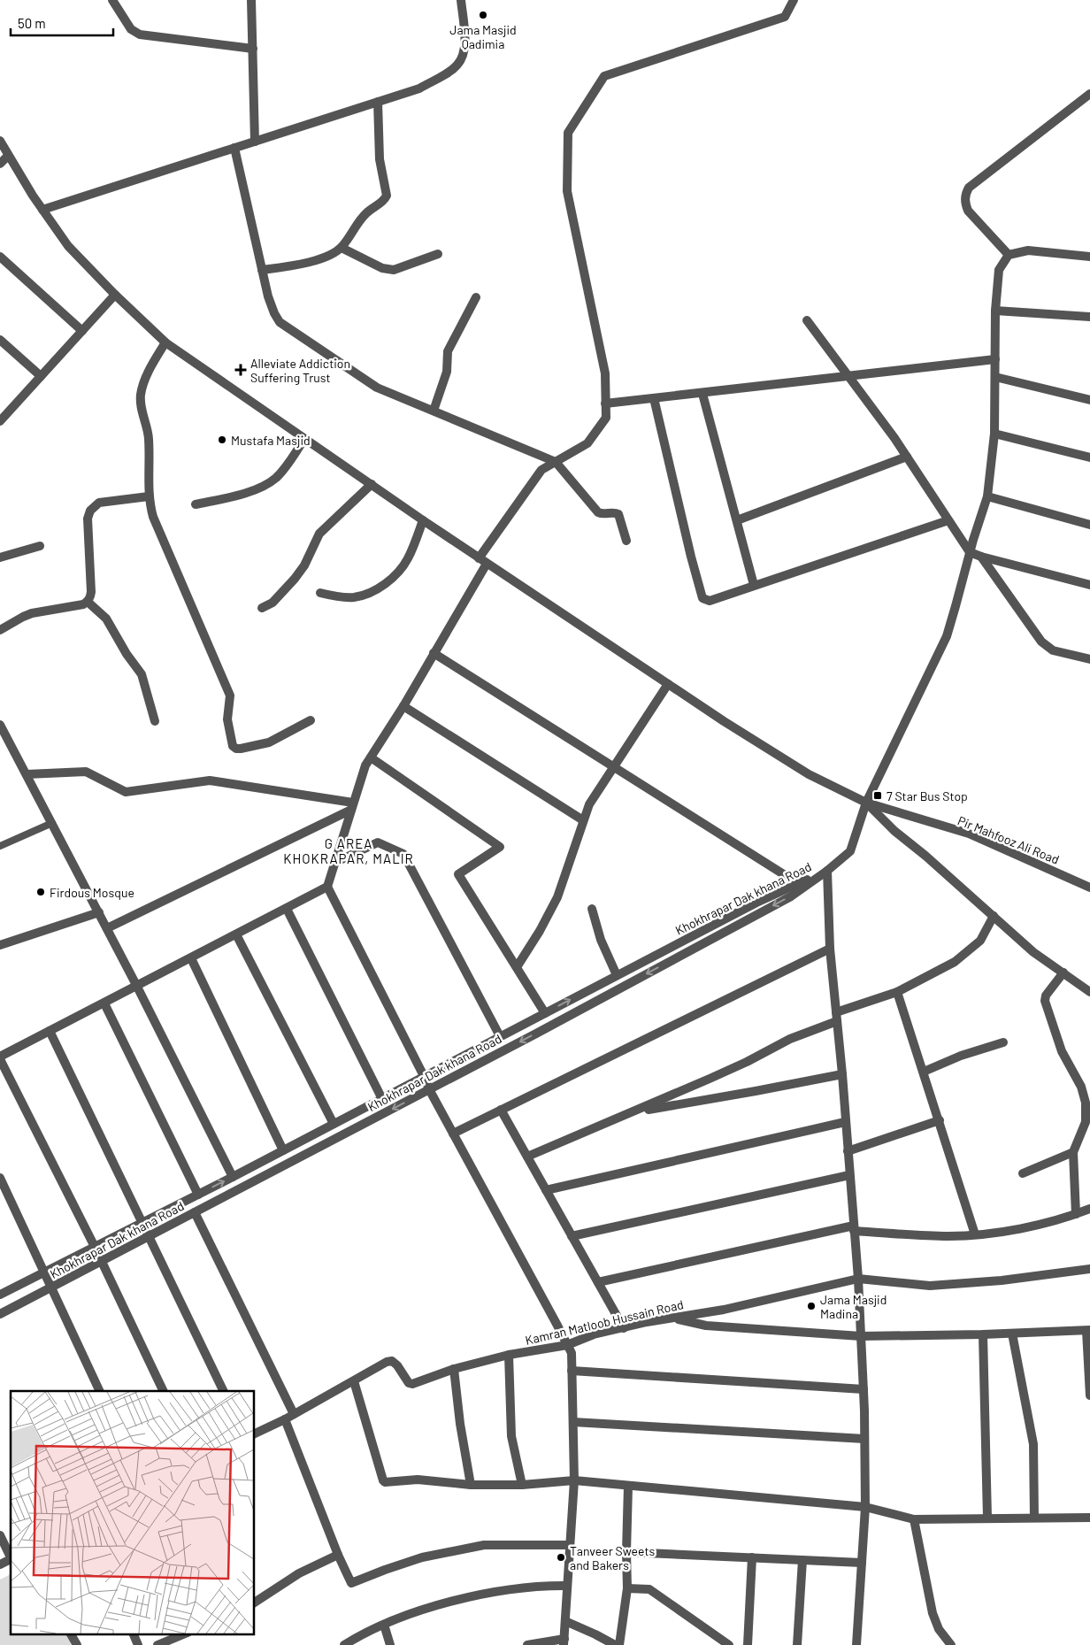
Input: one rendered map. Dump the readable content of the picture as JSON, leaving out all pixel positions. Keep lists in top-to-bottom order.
{
  "streets": {
    "street": ["Pir Mahfooz Ali Road", "Khokhrapar Dak khana Road", "Kamran Matloob Hussain Road"]
  },
  "districts": ["G AREA KHOKRAPAR, MALIR"],
  "places": {
    "other": [
      "Jama Masjid Qadimia",
      "Mustafa Masjid",
      "Firdous Mosque",
      "Jama Masjid Madina",
      "Tanveer Sweets and Bakers"
    ],
    "health": ["Alleviate Addiction Suffering Trust"],
    "transit": ["7 Star Bus Stop"]
  },
  "scale_bar": "50 m"
}
